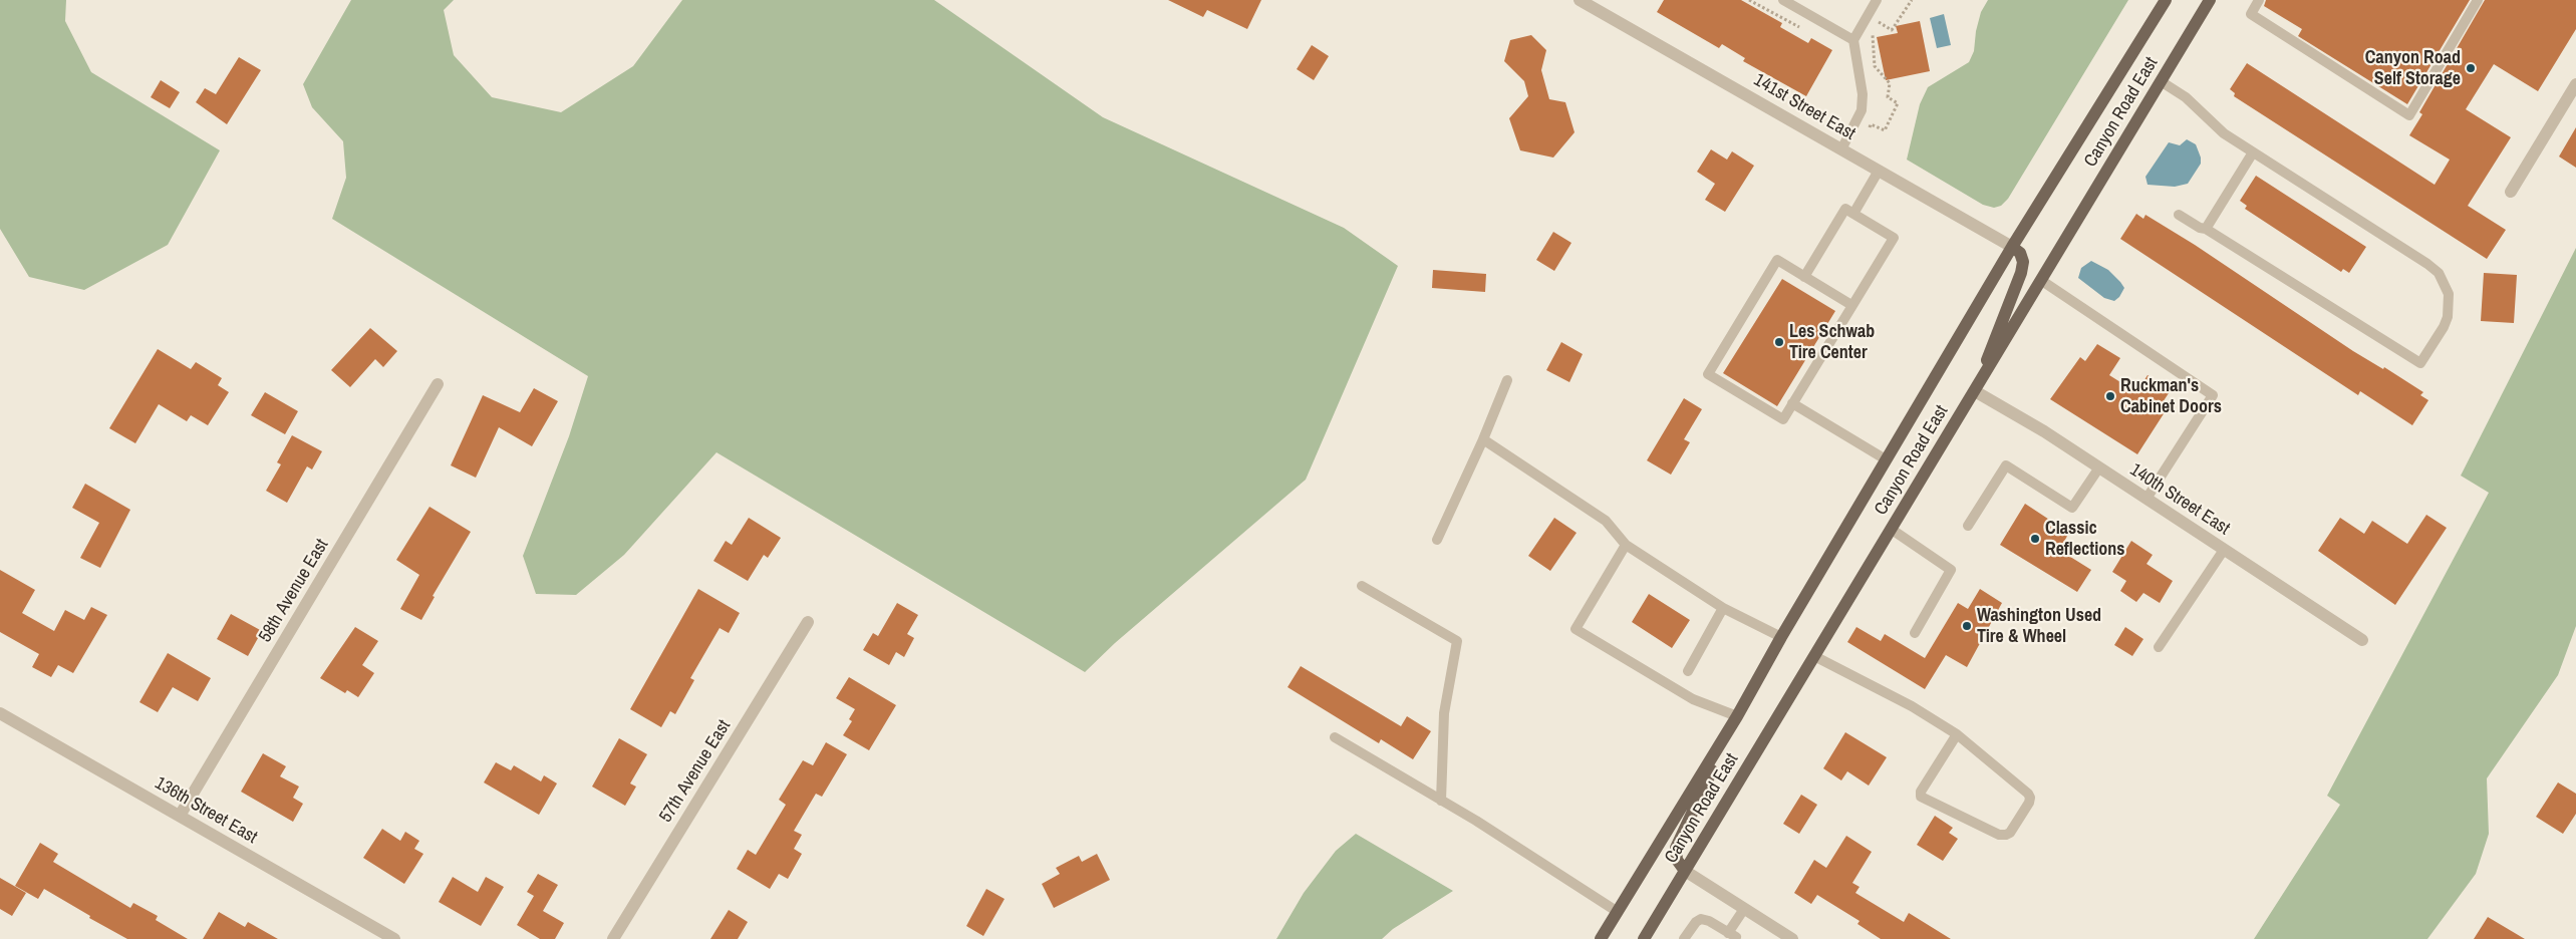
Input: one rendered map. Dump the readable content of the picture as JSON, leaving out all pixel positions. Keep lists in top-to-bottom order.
{
  "streets": {
    "main road": ["Canyon Road East"],
    "street": [
      "141st Street East",
      "140th Street East",
      "58th Avenue East",
      "57th Avenue East",
      "136th Street East"
    ]
  },
  "crossings": [
    ["141st Street East", "Canyon Road East"],
    ["Canyon Road East", "140th Street East"],
    ["58th Avenue East", "136th Street East"]
  ],
  "places": [
    "Canyon Road Self Storage",
    "Les Schwab Tire Center",
    "Ruckman's Cabinet Doors",
    "Classic Reflections",
    "Washington Used Tire & Wheel"
  ]
}
